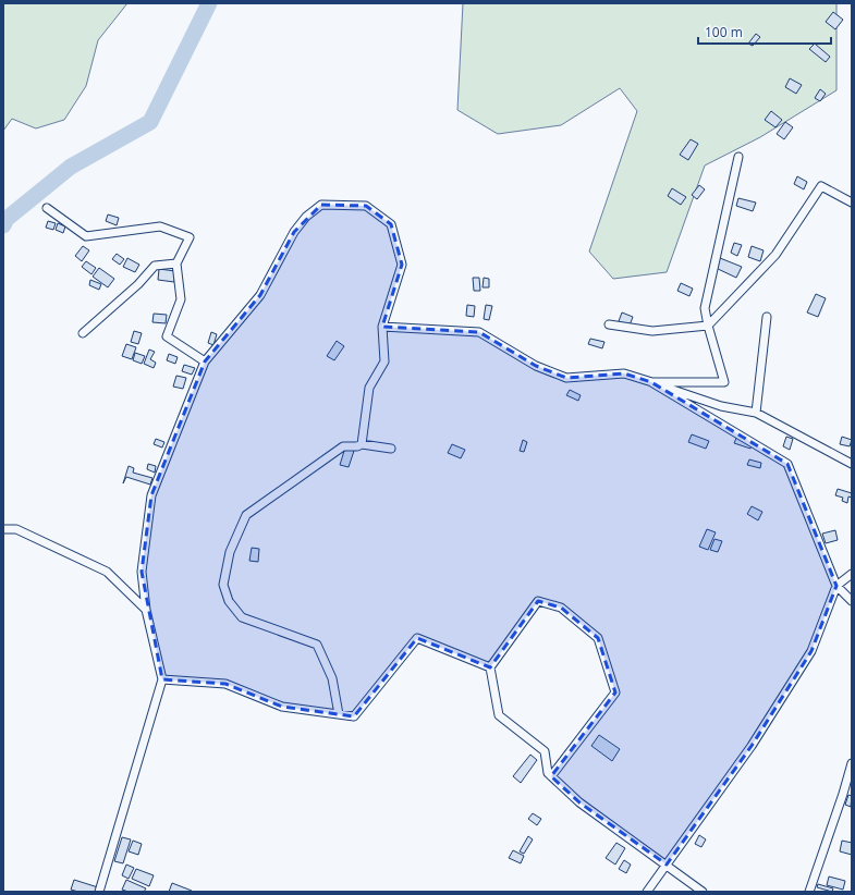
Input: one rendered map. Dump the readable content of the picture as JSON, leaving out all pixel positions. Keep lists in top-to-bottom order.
{
  "scale_bar": "100 m"
}
